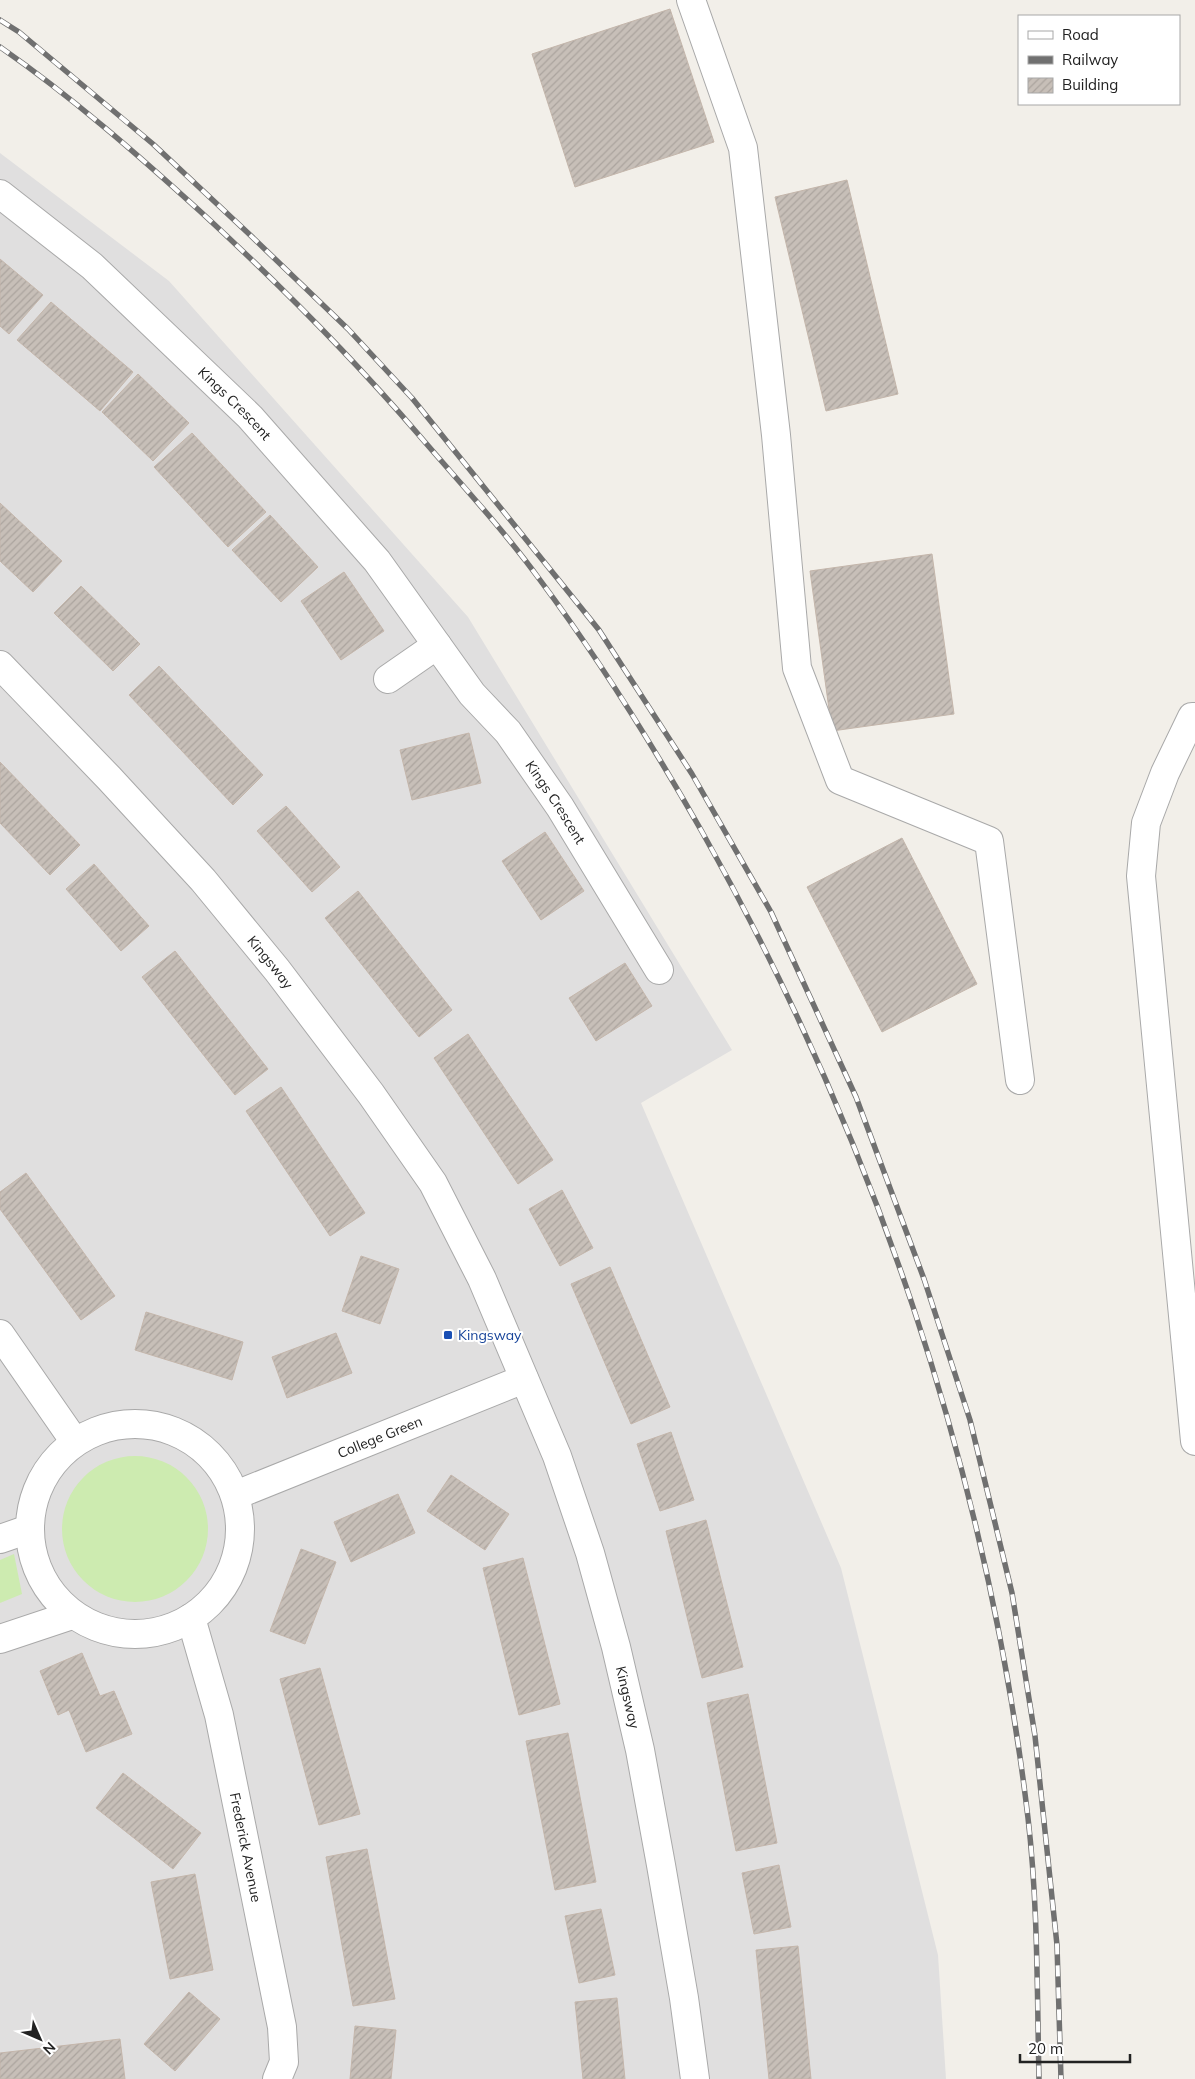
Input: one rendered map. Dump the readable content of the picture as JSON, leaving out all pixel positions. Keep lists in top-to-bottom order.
{
  "streets": {
    "street": [
      "Kings Crescent",
      "Kingsway",
      "College Green",
      "Frederick Avenue"
    ]
  },
  "crossings": [
    ["Kingsway", "College Green"]
  ],
  "places": {
    "transit": ["Kingsway"]
  },
  "legend": ["Road", "Railway", "Building"],
  "scale_bar": "20 m",
  "north": "bottom right"
}
